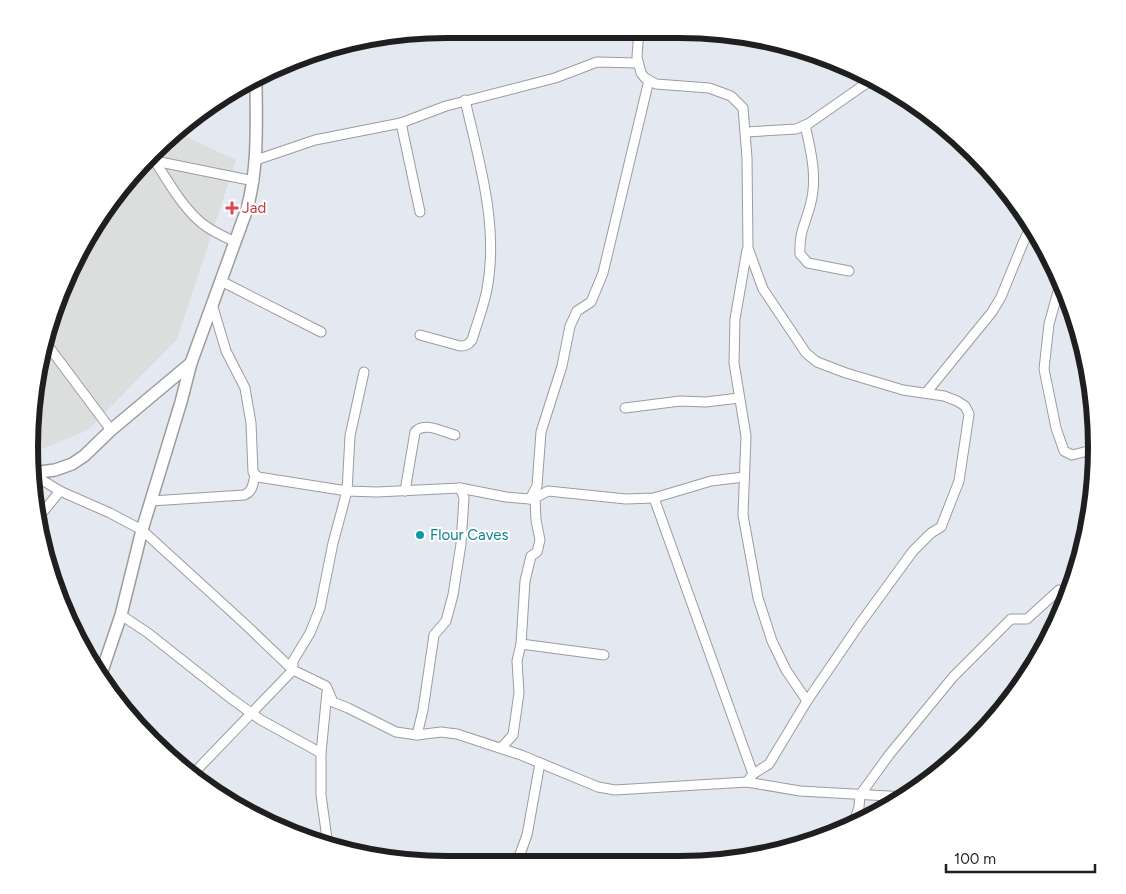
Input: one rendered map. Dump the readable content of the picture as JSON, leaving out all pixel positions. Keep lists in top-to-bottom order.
{
  "places": {
    "health": ["Jad"],
    "other": ["Flour Caves"]
  },
  "scale_bar": "100 m"
}
